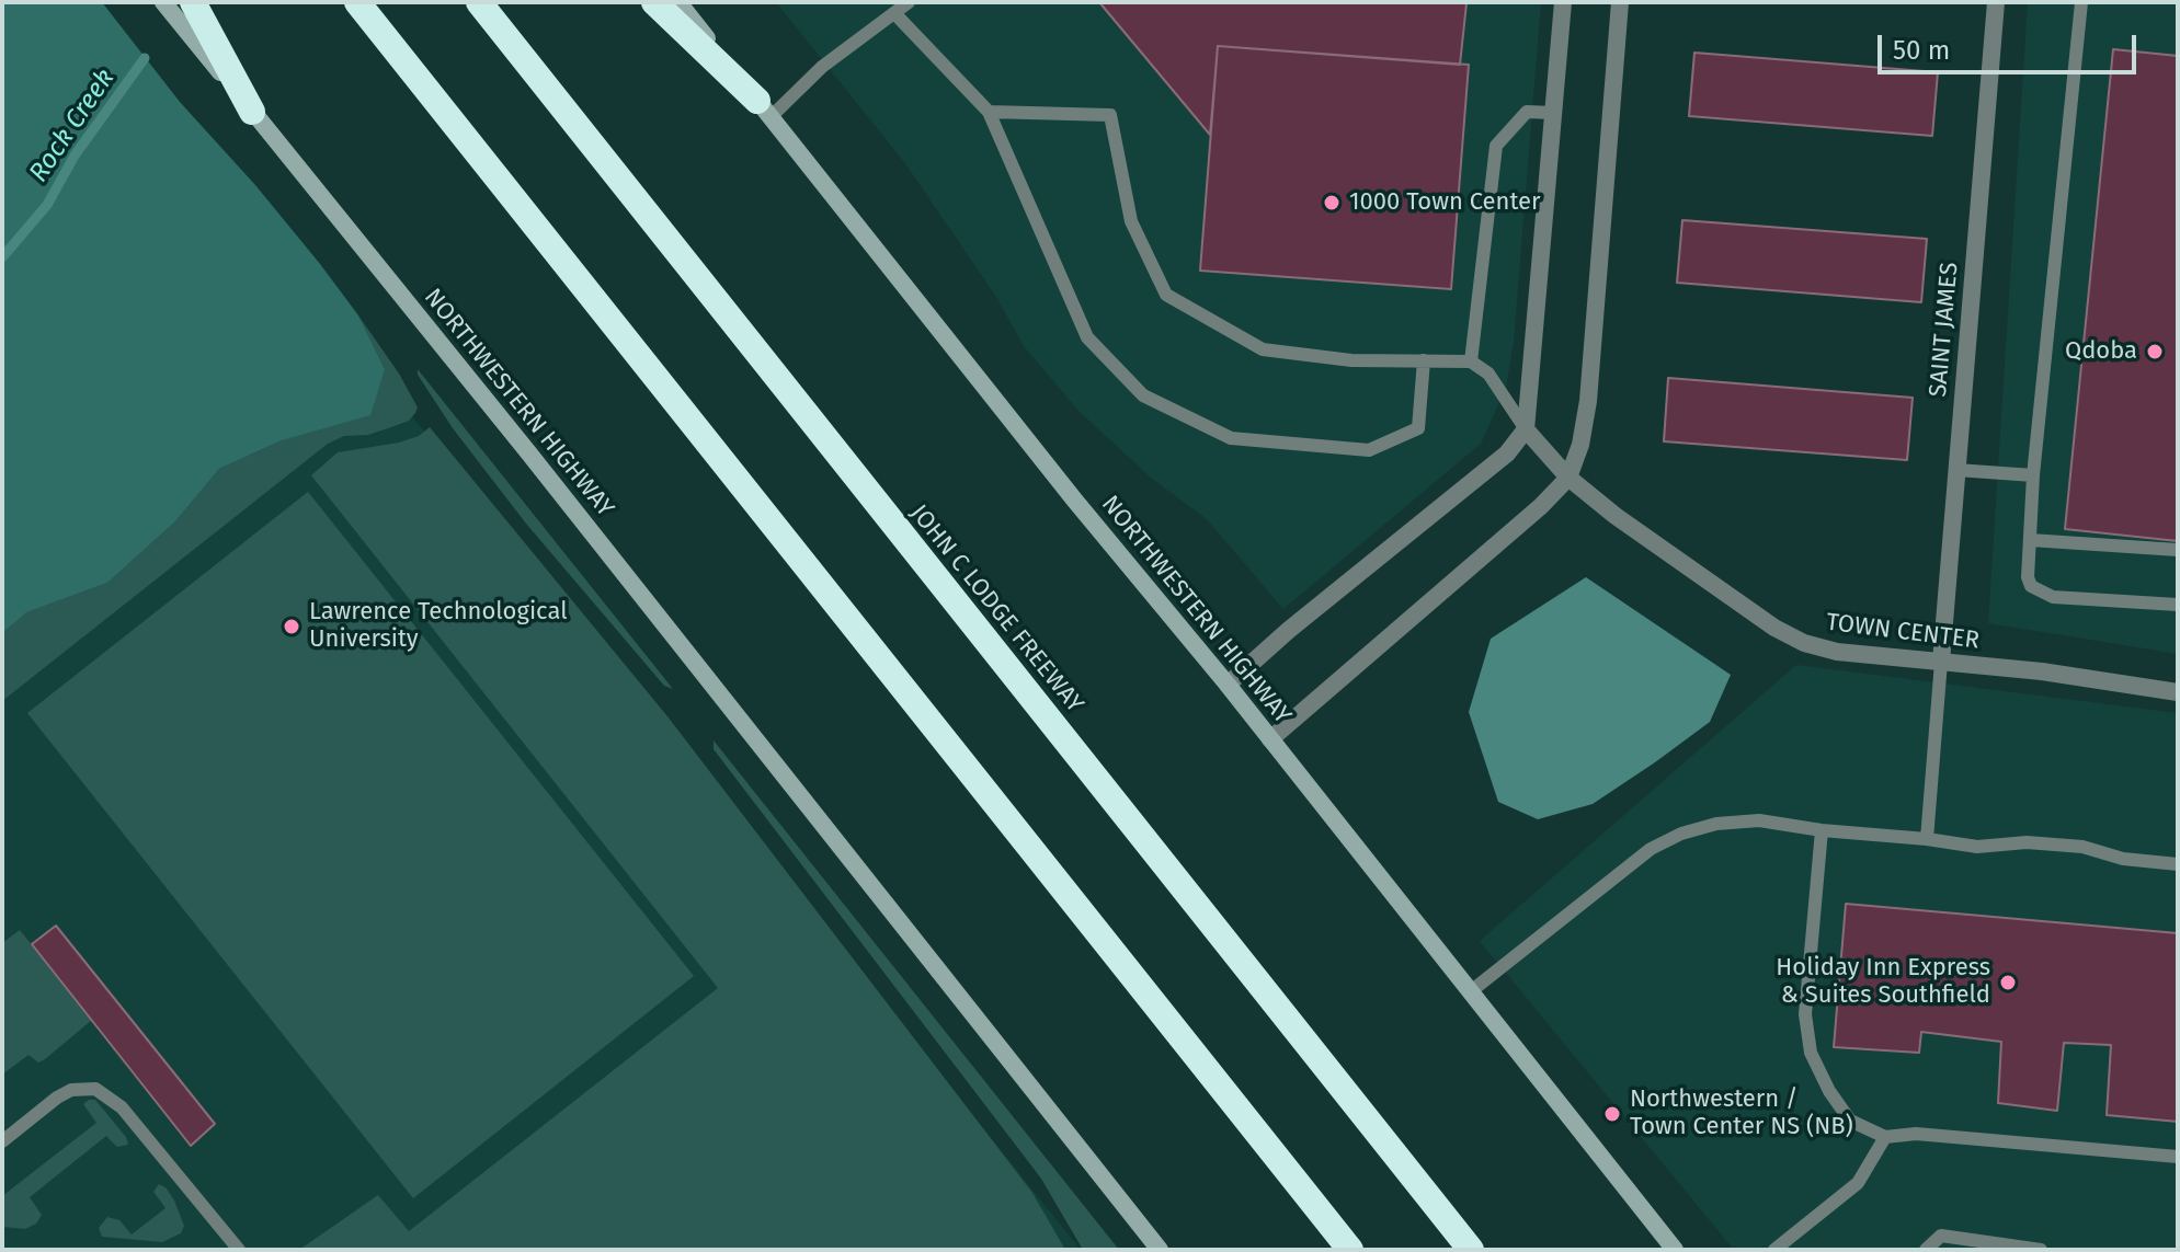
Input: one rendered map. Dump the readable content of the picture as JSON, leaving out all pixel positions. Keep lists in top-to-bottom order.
{
  "streets": {
    "highway": ["JOHN C LODGE FREEWAY"],
    "main road": ["NORTHWESTERN HIGHWAY"],
    "street": ["SAINT JAMES", "TOWN CENTER"]
  },
  "crossings": [
    ["SAINT JAMES", "TOWN CENTER"]
  ],
  "water": ["Rock Creek"],
  "places": [
    "1000 Town Center",
    "Qdoba",
    "Lawrence Technological University",
    "Holiday Inn Express & Suites Southfield",
    "Northwestern / Town Center NS (NB)"
  ],
  "scale_bar": "50 m"
}
